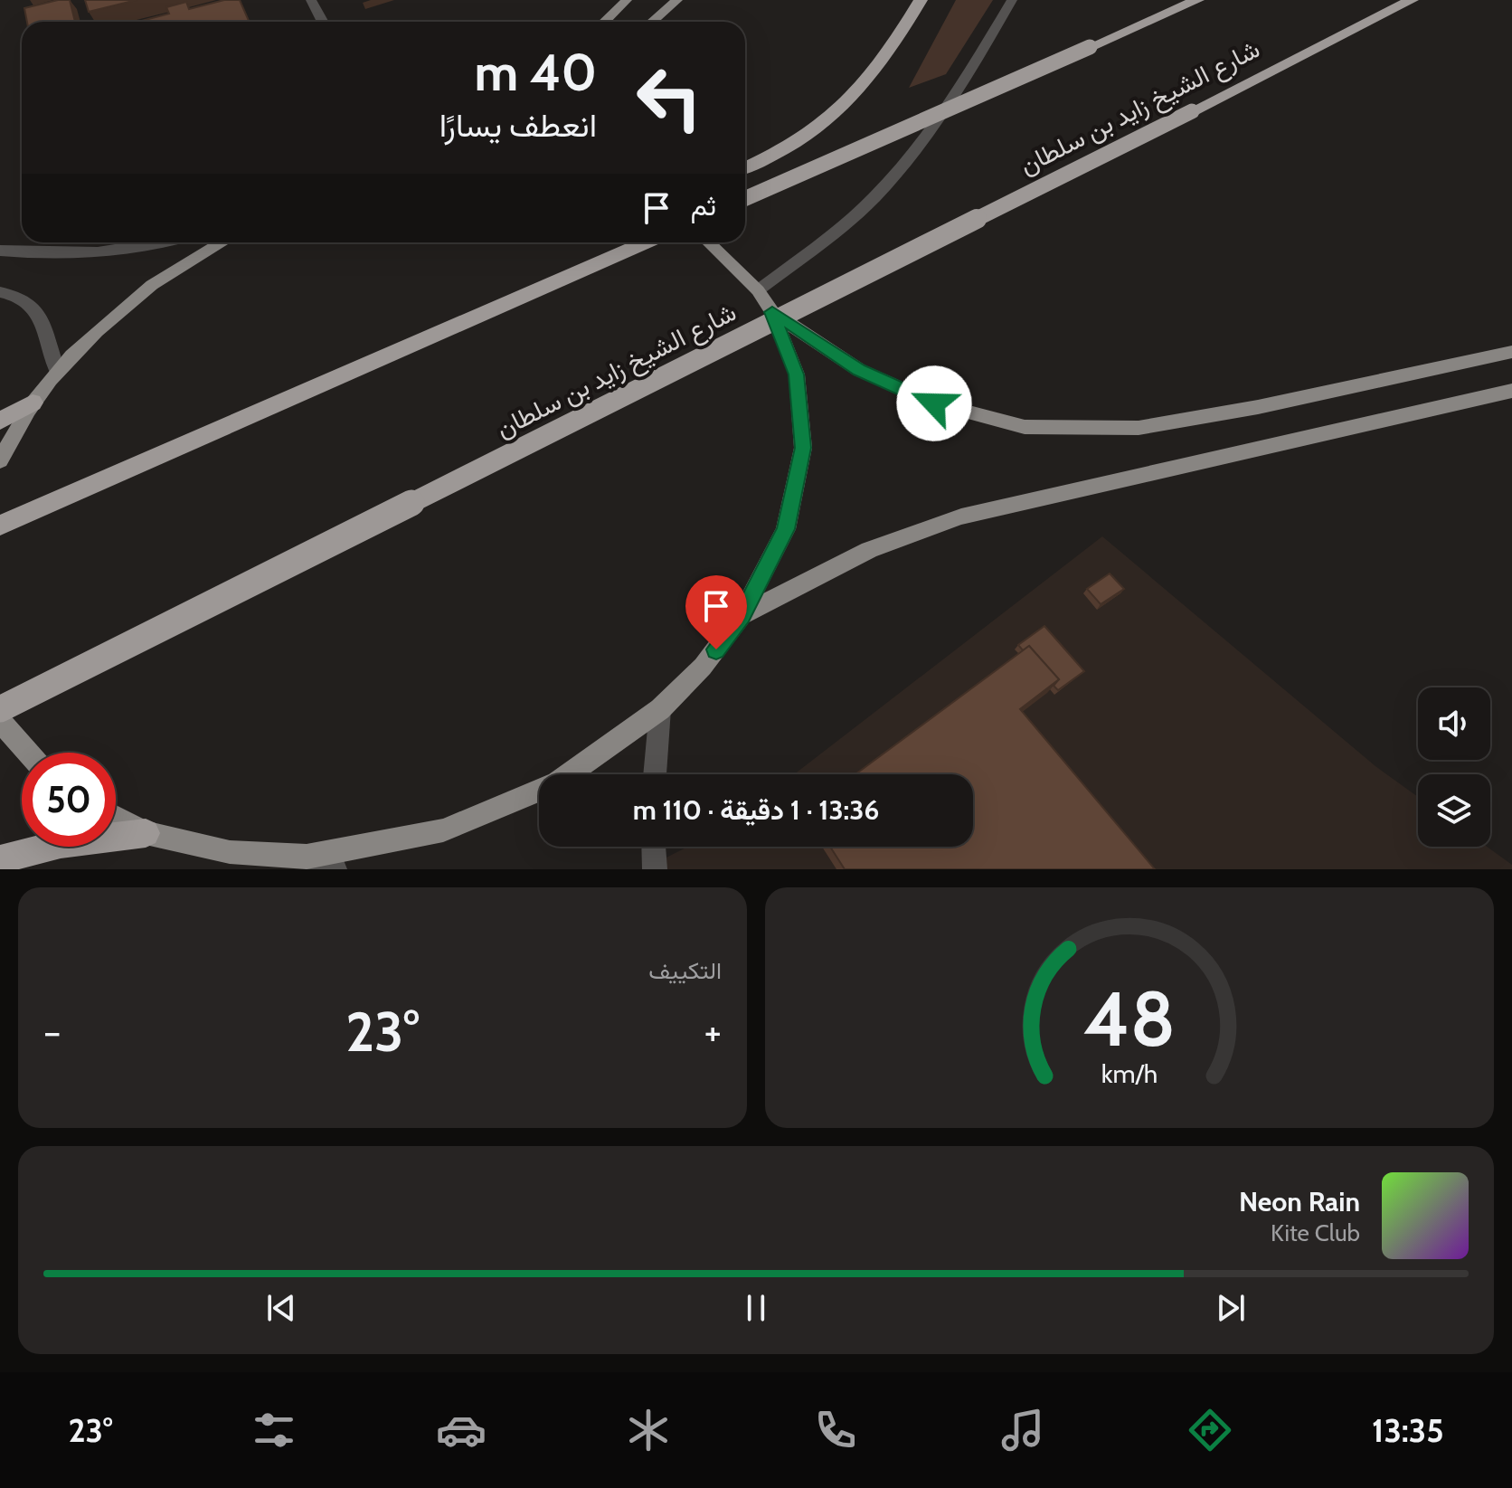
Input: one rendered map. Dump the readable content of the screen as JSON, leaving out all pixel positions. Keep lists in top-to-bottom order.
{
  "streets": {
    "highway": ["شارع الشيخ زايد بن سلطان"]
  },
  "page": {
    "turn": ["40 m", "انعطف يسارًا"],
    "then": "ثم",
    "limit": "50",
    "trip": "13:36 · 1 دقيقة · 110 m",
    "tile": "التكييف",
    "heat": ["−", "23°", "+"],
    "song": ["Neon Rain", "Kite Club"],
    "tabs": ["13:35", "23°"],
    "gauge": ["48", "km/h"]
  }
}
